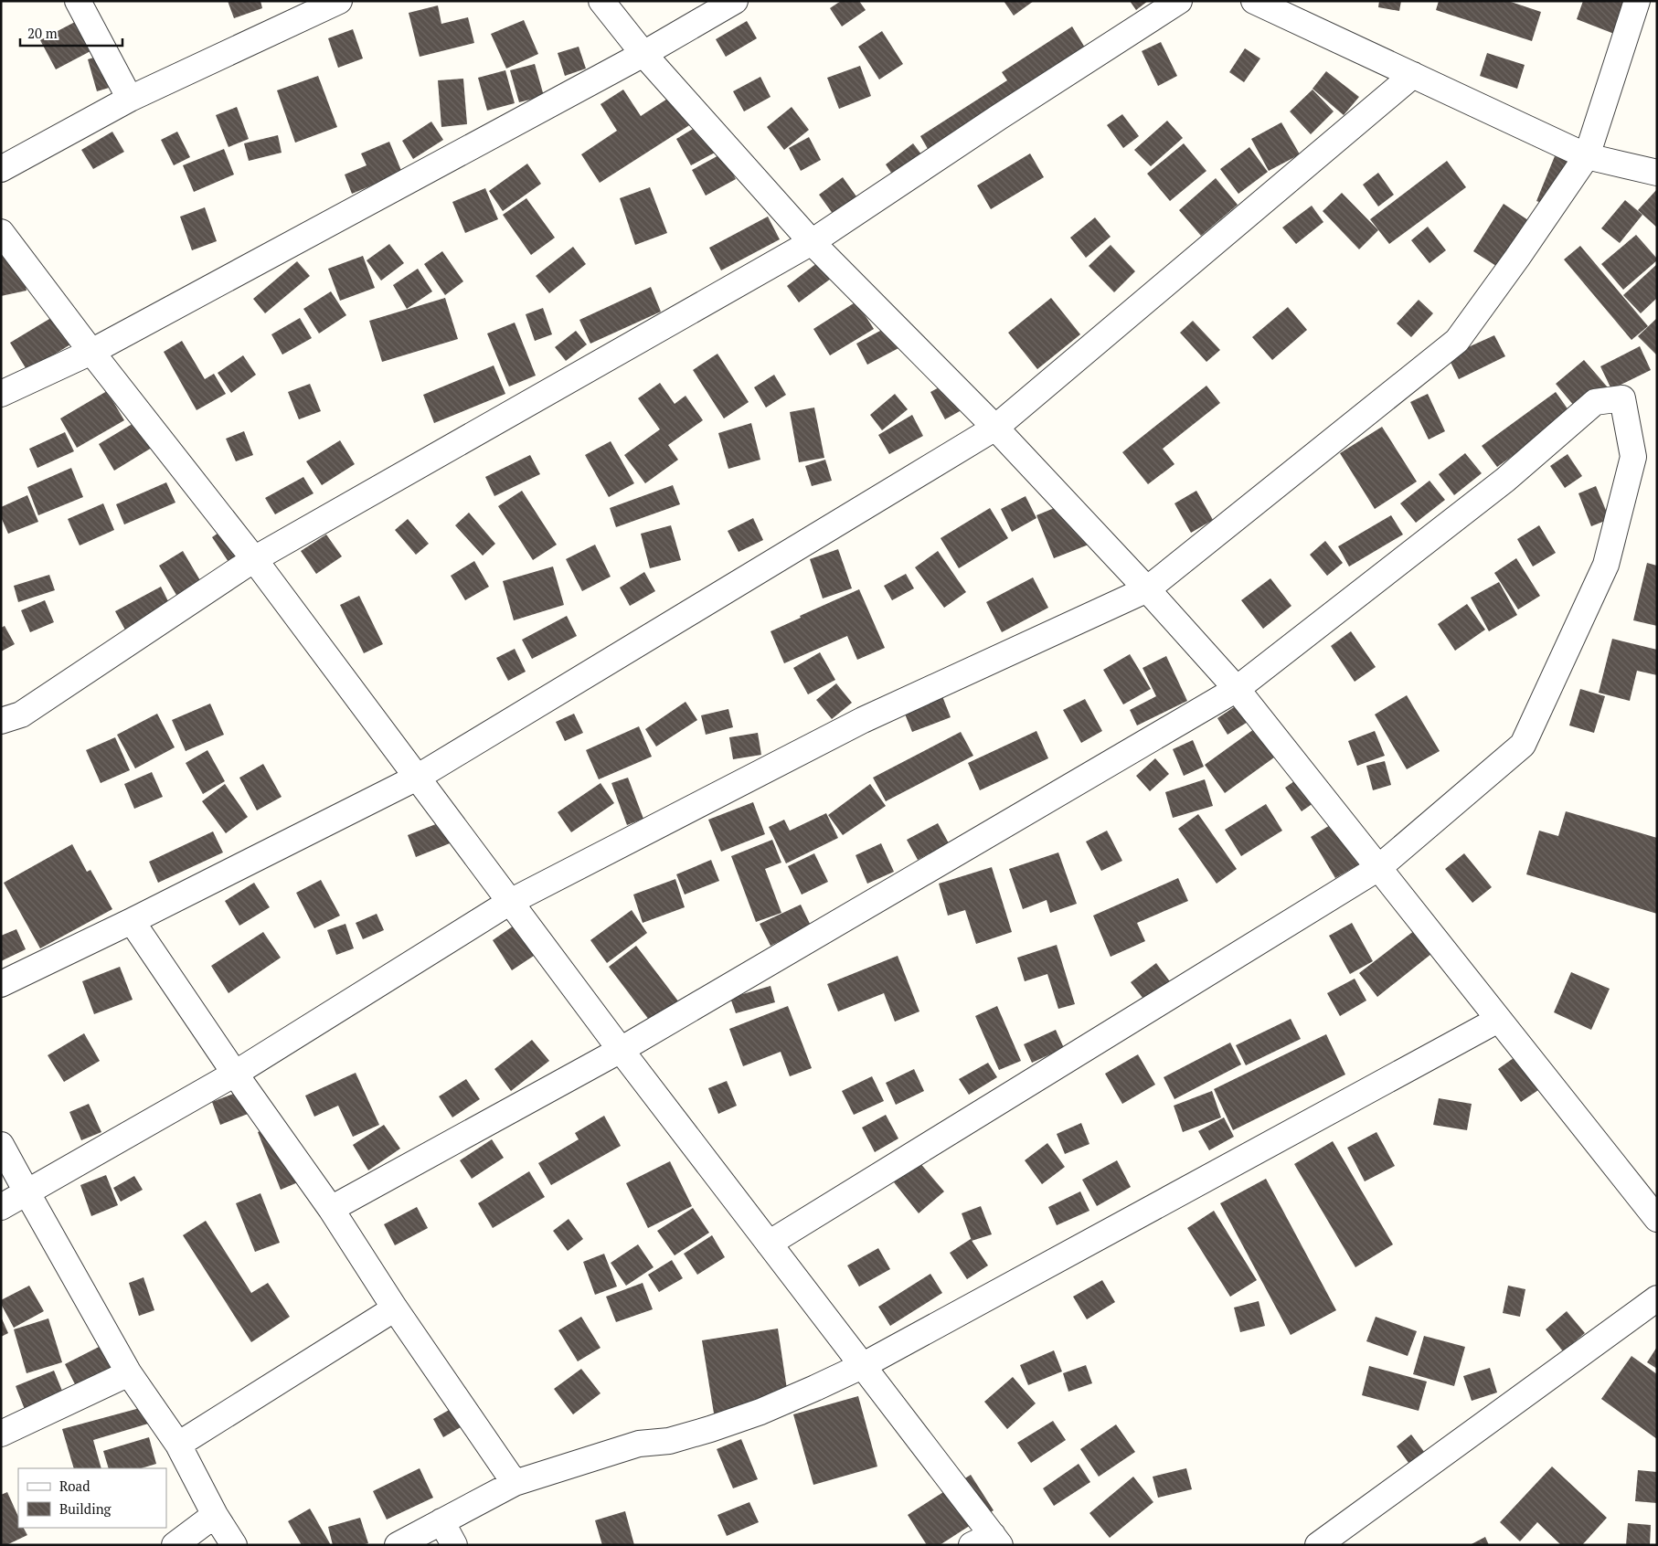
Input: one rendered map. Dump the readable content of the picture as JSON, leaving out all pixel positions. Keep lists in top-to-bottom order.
{
  "legend": ["Road", "Building"],
  "scale_bar": "20 m"
}
